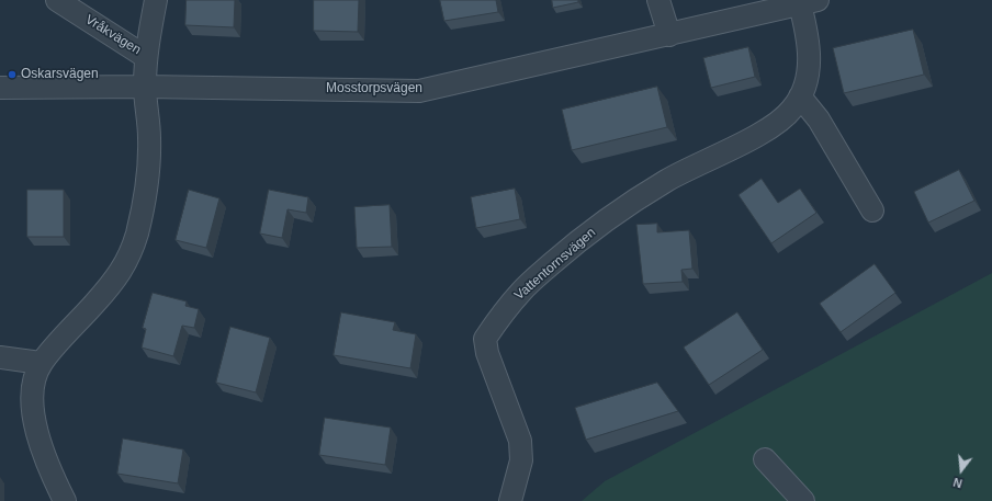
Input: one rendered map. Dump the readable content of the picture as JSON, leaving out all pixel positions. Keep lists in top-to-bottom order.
{
  "streets": {
    "street": ["Vråkvägen", "Mosstorpsvägen", "Vattentornsvägen"]
  },
  "crossings": [
    ["Mosstorpsvägen", "Vattentornsvägen"]
  ],
  "places": ["Oskarsvägen"],
  "north": "bottom"
}
